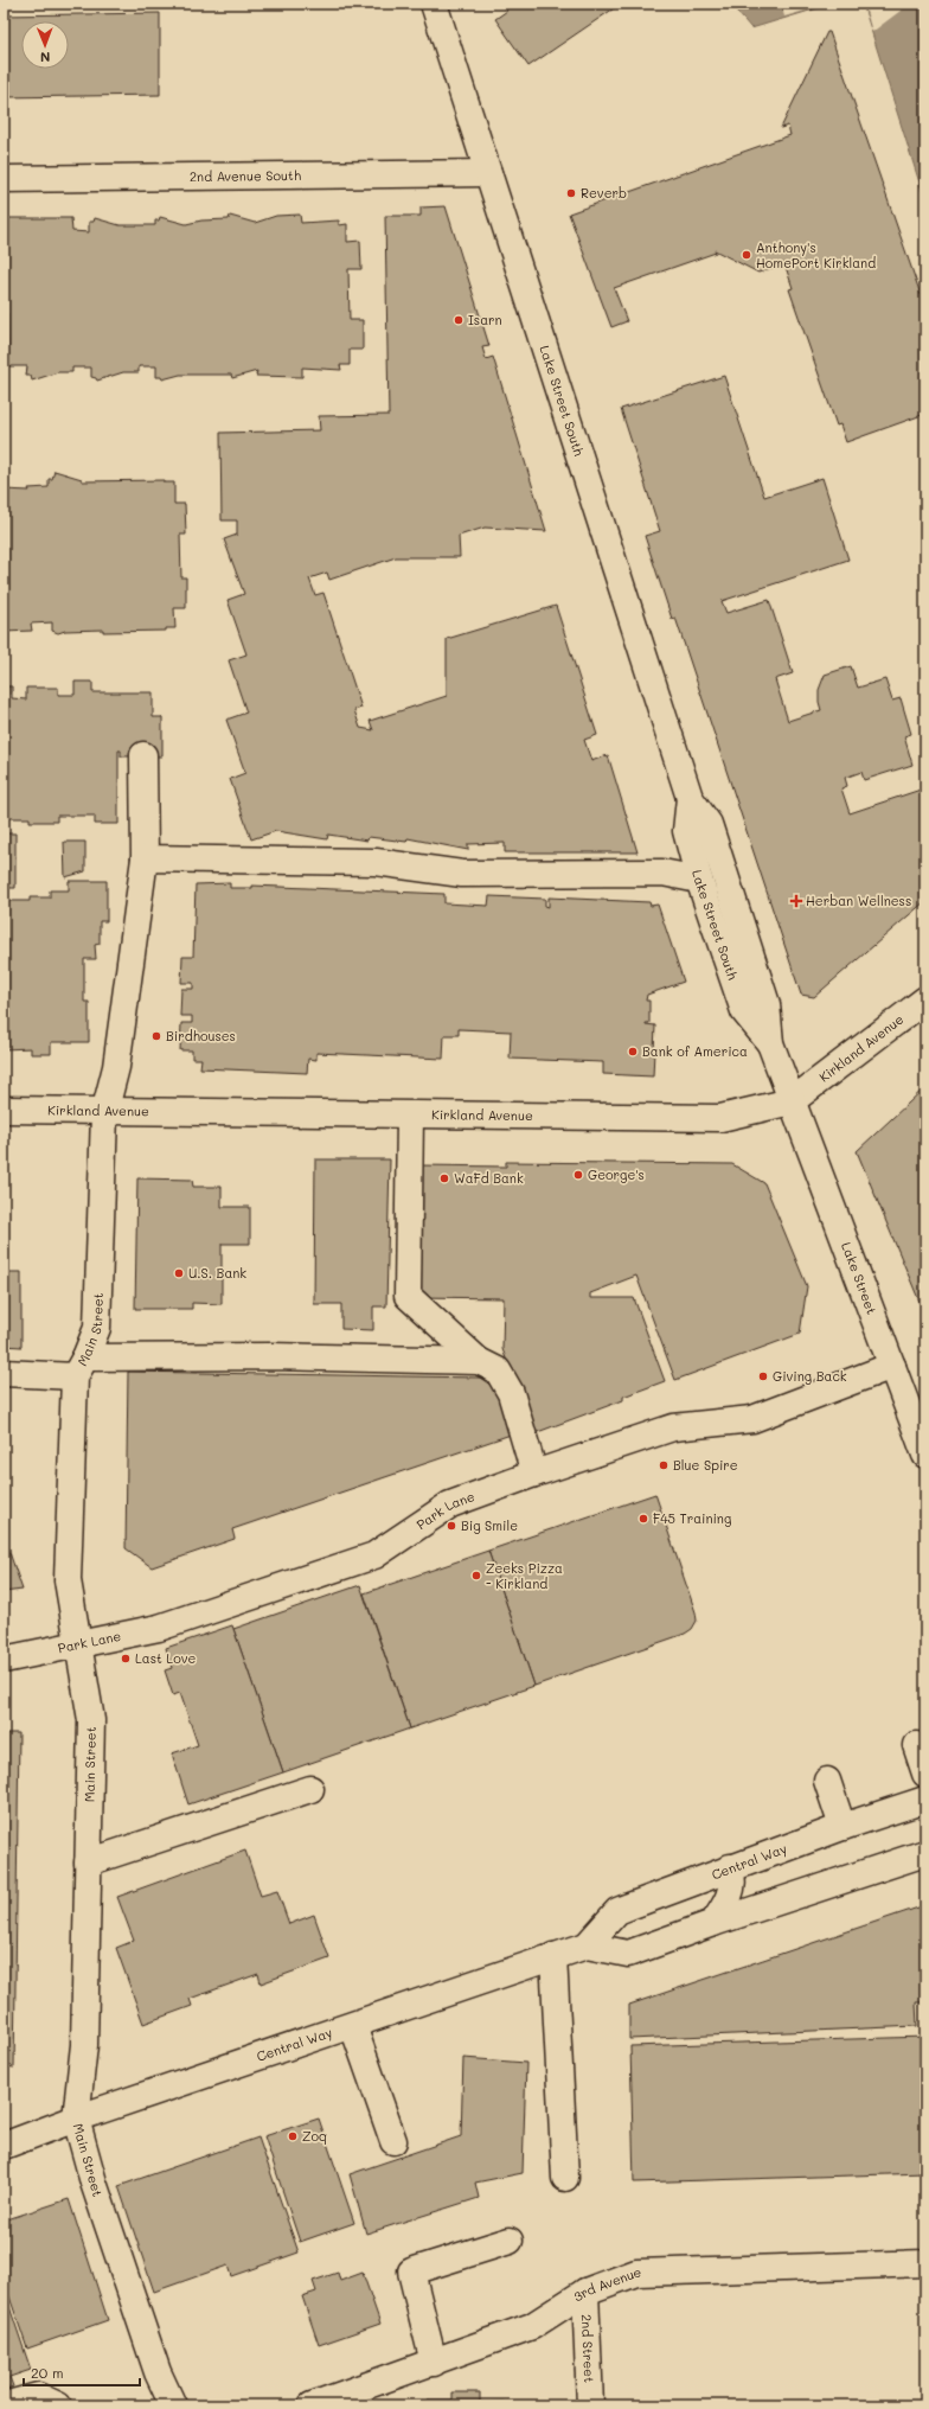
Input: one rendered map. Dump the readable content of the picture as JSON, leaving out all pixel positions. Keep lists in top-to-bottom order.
{
  "streets": {
    "main road": [
      "2nd Avenue South",
      "Lake Street South",
      "Kirkland Avenue",
      "Lake Street",
      "Main Street",
      "Park Lane",
      "Central Way",
      "3rd Avenue",
      "2nd Street"
    ]
  },
  "crossings": [
    ["2nd Avenue South", "Lake Street South"],
    ["Lake Street South", "Kirkland Avenue"],
    ["Lake Street South", "Lake Street"],
    ["Kirkland Avenue", "Lake Street"],
    ["Kirkland Avenue", "Main Street"],
    ["Lake Street", "Park Lane"],
    ["Main Street", "Park Lane"],
    ["Main Street", "Central Way"],
    ["3rd Avenue", "2nd Street"]
  ],
  "places": {
    "other": [
      "Reverb",
      "Anthony's HomePort Kirkland",
      "Isarn",
      "Birdhouses",
      "Bank of America",
      "George's",
      "WaFd Bank",
      "U.S. Bank",
      "Giving Back",
      "Blue Spire",
      "F45 Training",
      "Big Smile",
      "Zeeks Pizza - Kirkland",
      "Last Love",
      "Zoq"
    ],
    "health": ["Herban Wellness"]
  },
  "scale_bar": "20 m",
  "north": "bottom"
}
